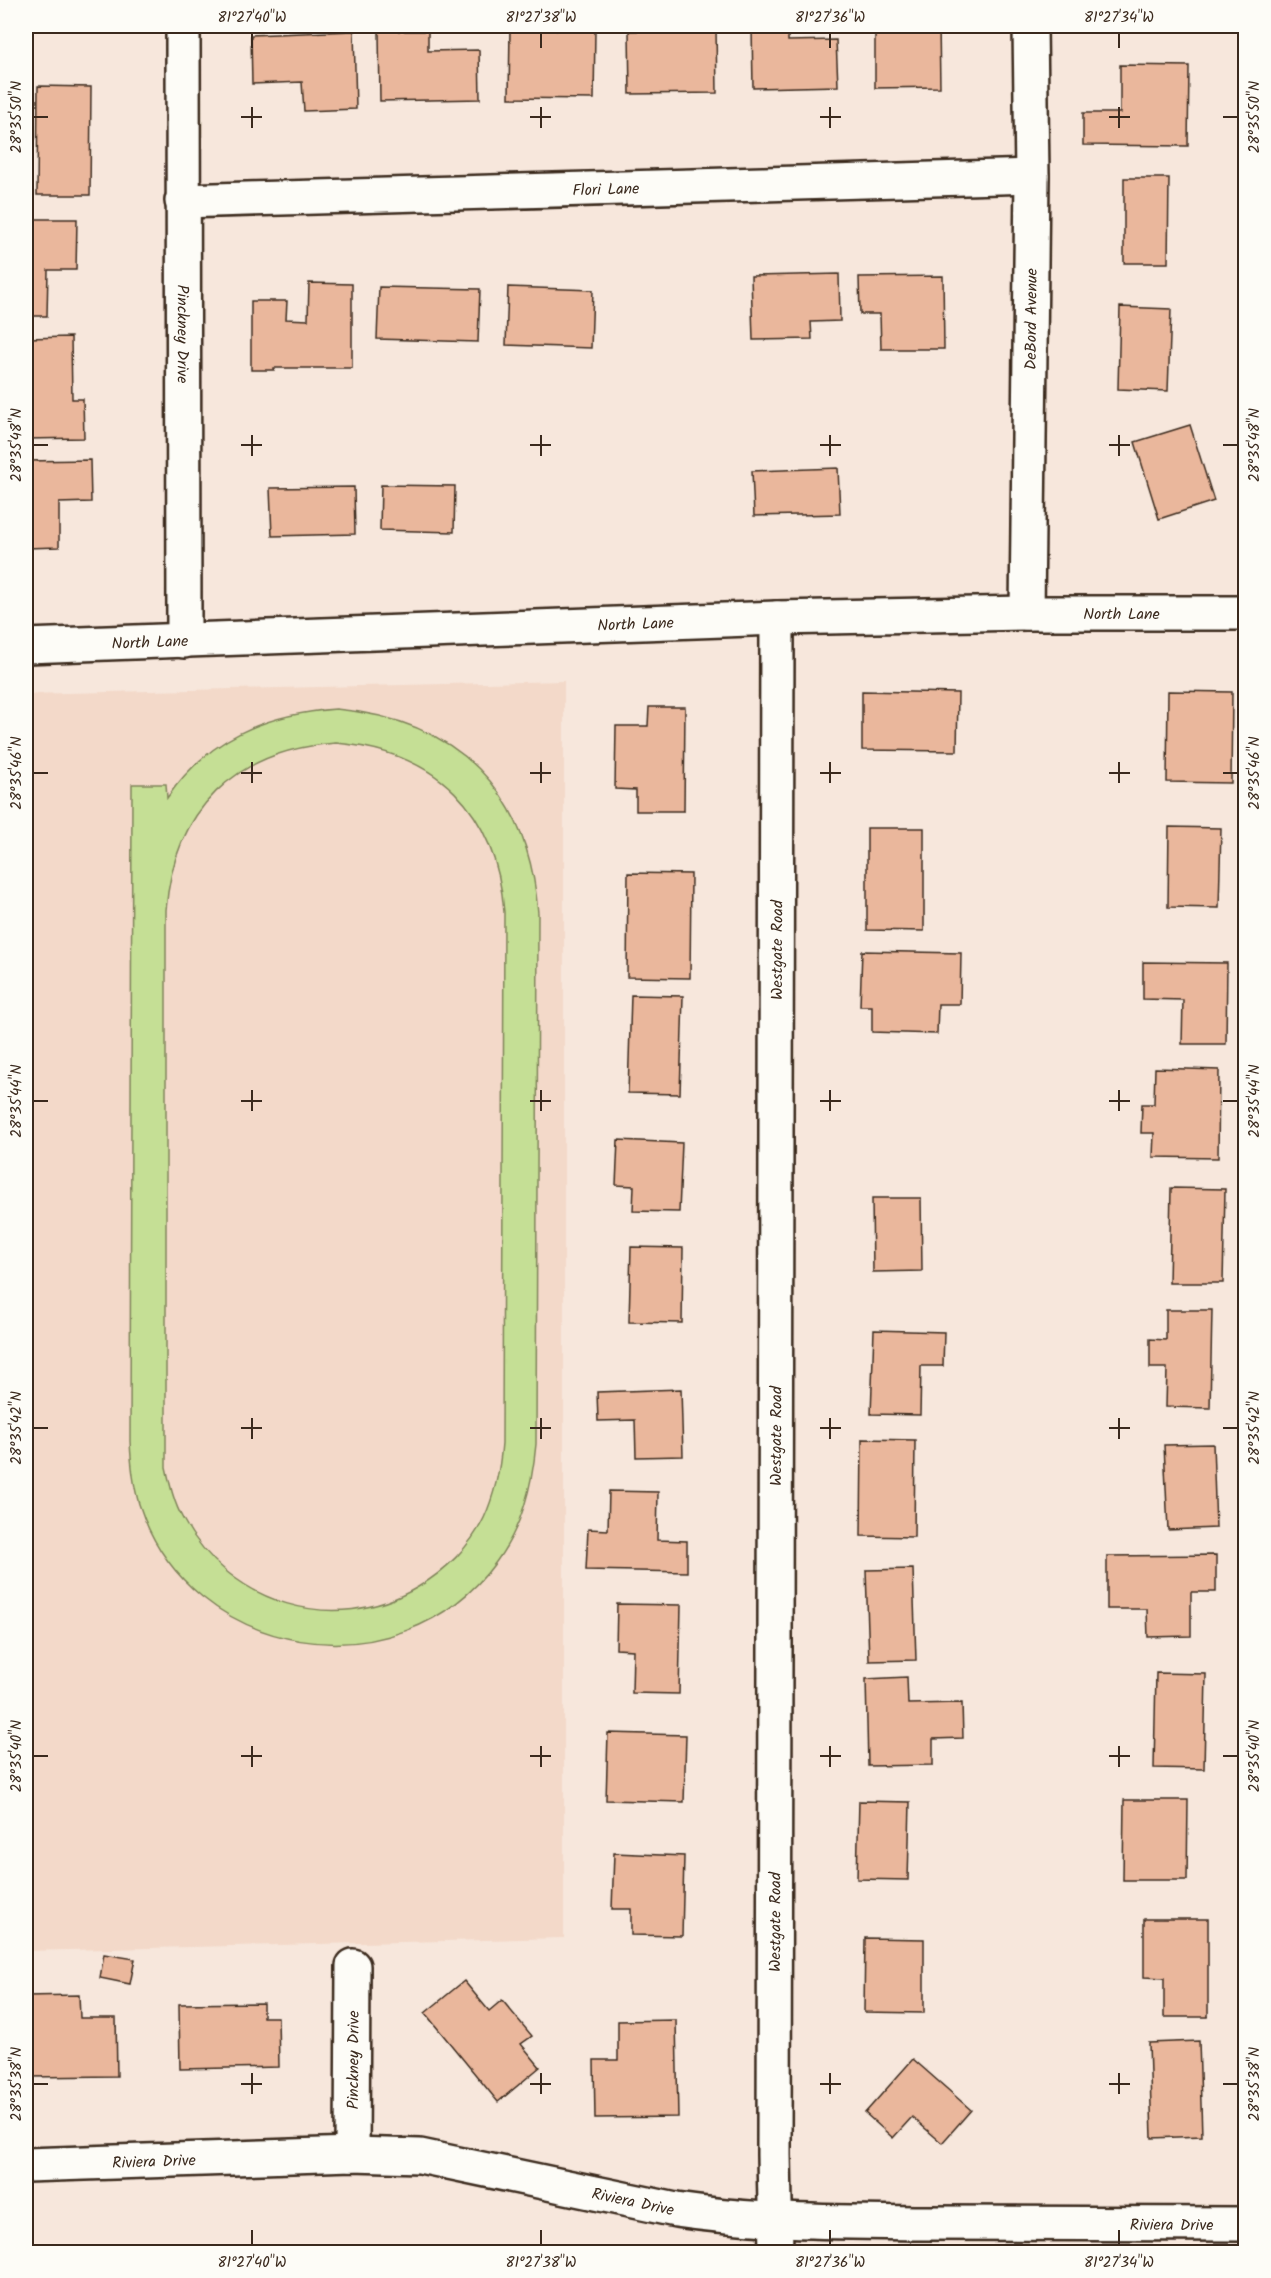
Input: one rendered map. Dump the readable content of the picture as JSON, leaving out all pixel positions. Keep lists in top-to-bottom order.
{
  "streets": {
    "street": [
      "Flori Lane",
      "DeBord Avenue",
      "Pinckney Drive",
      "North Lane",
      "Westgate Road",
      "Riviera Drive"
    ]
  },
  "crossings": [
    ["Flori Lane", "DeBord Avenue"],
    ["Flori Lane", "Pinckney Drive"],
    ["DeBord Avenue", "North Lane"],
    ["Pinckney Drive", "North Lane"],
    ["Pinckney Drive", "Riviera Drive"],
    ["North Lane", "Westgate Road"],
    ["Westgate Road", "Riviera Drive"]
  ],
  "coordinates": [
    "81°27'40\"W",
    "81°27'38\"W",
    "81°27'36\"W",
    "81°27'34\"W",
    "28°35'50\"N",
    "28°35'48\"N",
    "28°35'46\"N",
    "28°35'44\"N",
    "28°35'42\"N",
    "28°35'40\"N",
    "28°35'38\"N"
  ]
}
